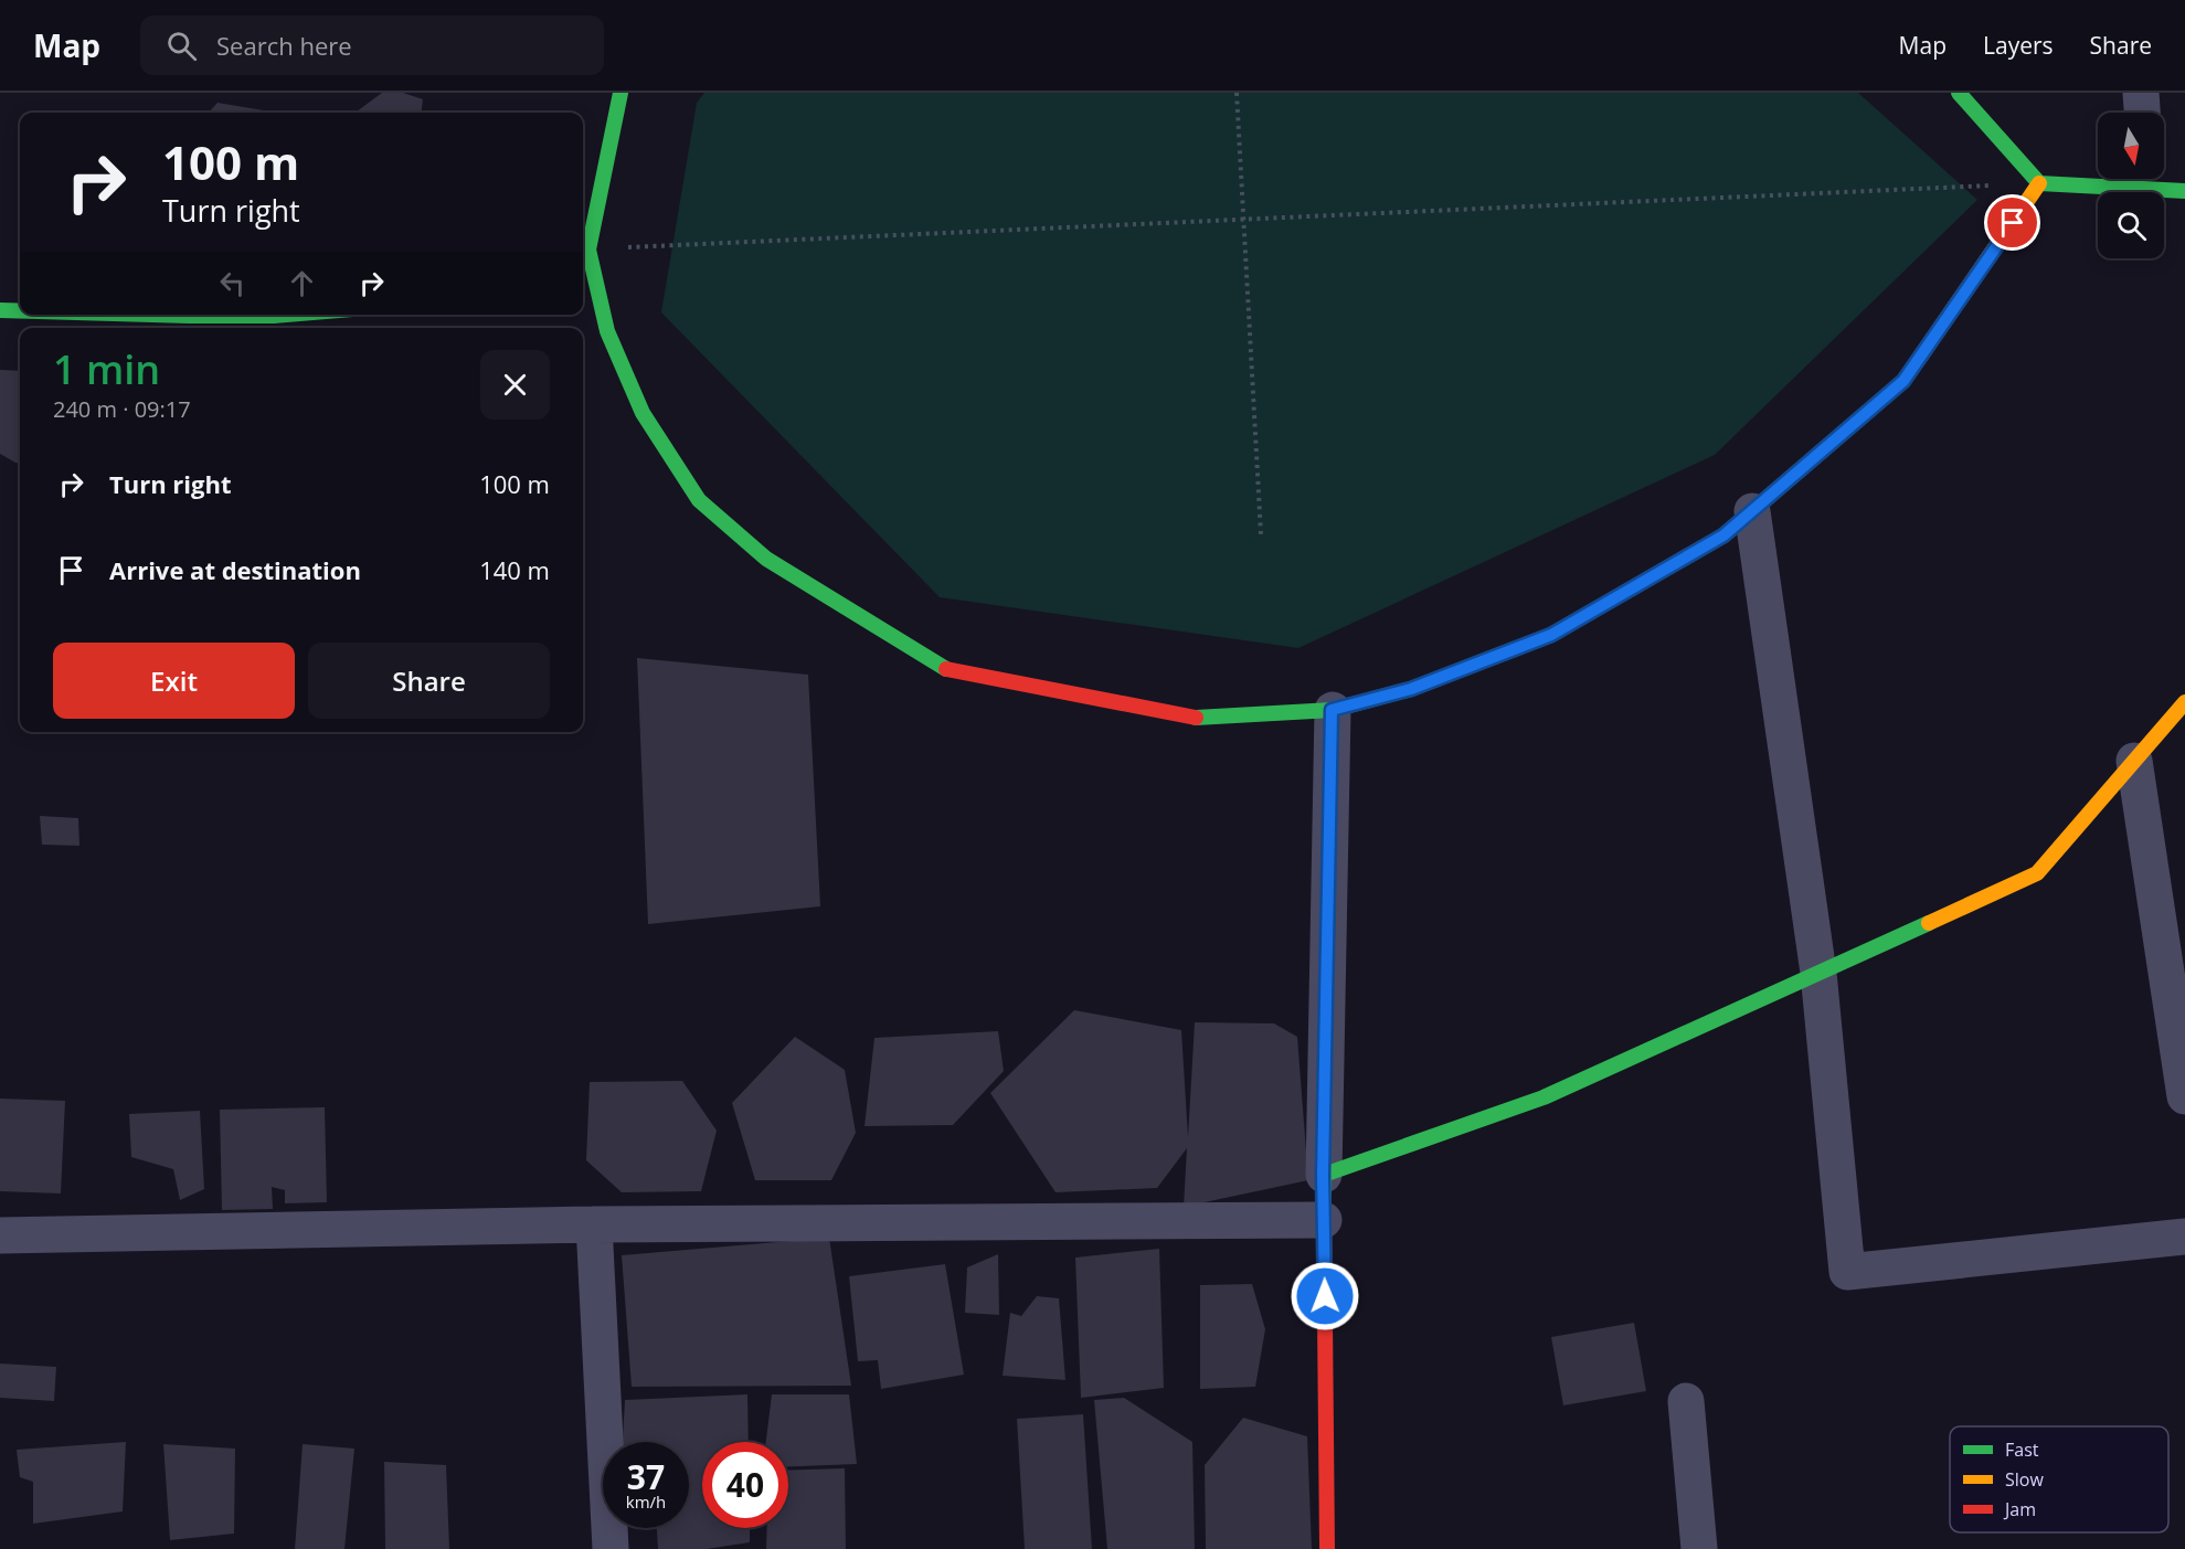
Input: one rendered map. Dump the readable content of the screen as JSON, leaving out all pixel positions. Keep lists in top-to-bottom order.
{
  "legend": ["Fast", "Slow", "Jam"],
  "north": "bottom",
  "page": {
    "header": "Map",
    "search": "Search here",
    "nav": ["Map", "Layers", "Share"],
    "turn": ["100 m", "Turn right"],
    "heading": ["1 min", "240 m · 09:17"],
    "list": [
      {
        "name": "Turn right",
        "value": "100 m"
      },
      {
        "name": "Arrive at destination",
        "value": "140 m"
      }
    ],
    "buttons": ["Exit", "Share"],
    "speed": "37 km/h",
    "limit": "40"
  }
}
